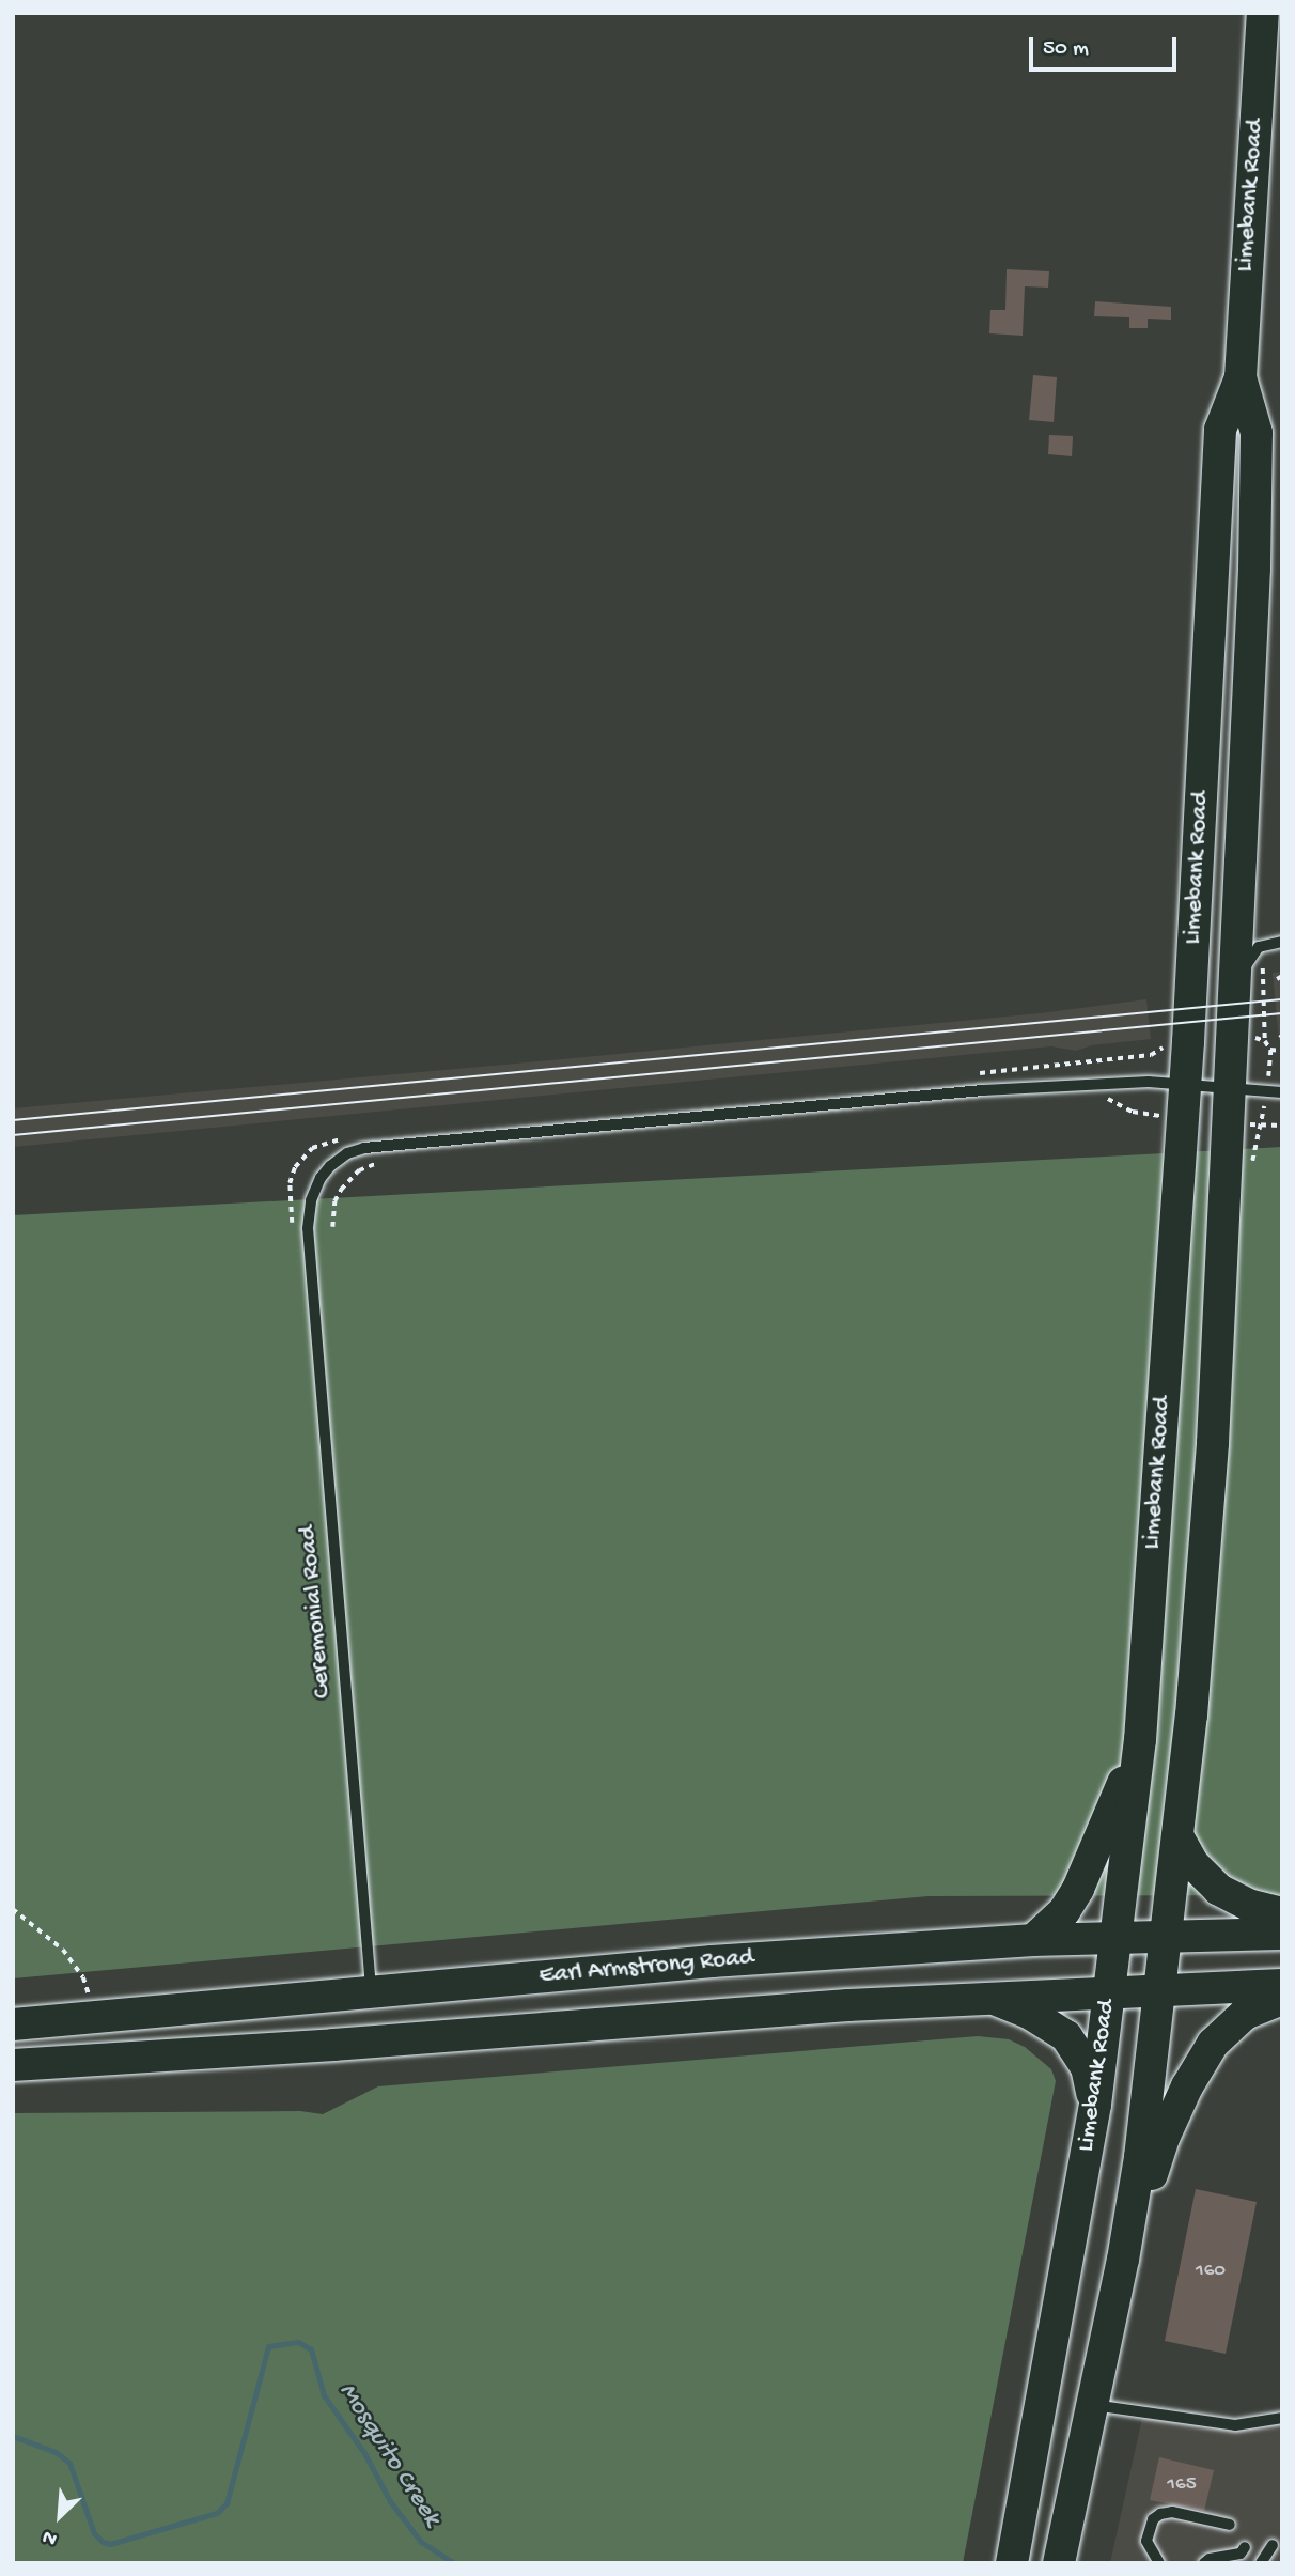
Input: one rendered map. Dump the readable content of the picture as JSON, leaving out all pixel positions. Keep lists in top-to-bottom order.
{
  "streets": {
    "main road": ["Limebank Road", "Earl Armstrong Road"],
    "lane": ["Ceremonial Road"]
  },
  "crossings": [
    ["Limebank Road", "Ceremonial Road"],
    ["Limebank Road", "Earl Armstrong Road"],
    ["Ceremonial Road", "Earl Armstrong Road"]
  ],
  "water": ["Mosquito Creek"],
  "house_numbers": ["160", "165"],
  "scale_bar": "50 m",
  "north": "bottom left"
}
